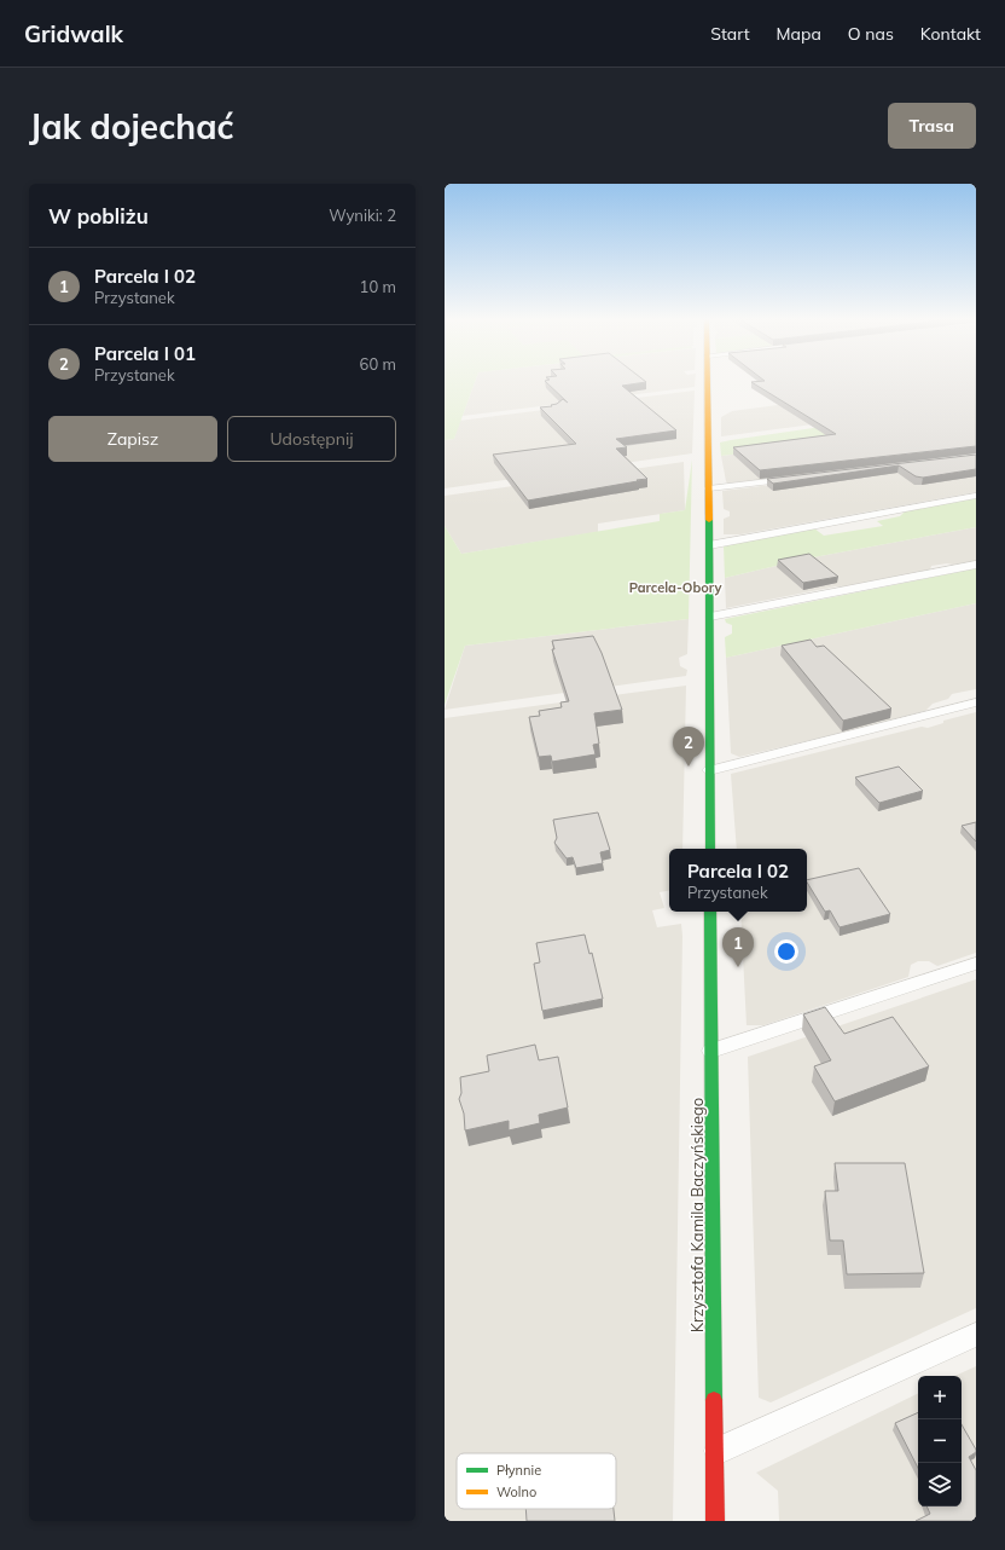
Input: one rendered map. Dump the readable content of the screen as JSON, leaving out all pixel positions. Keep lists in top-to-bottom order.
{
  "streets": {
    "street": ["Krzysztofa Kamila Baczyńskiego"]
  },
  "districts": ["Parcela-Obory"],
  "legend": ["Płynnie", "Wolno"],
  "page": {
    "header": "Gridwalk",
    "nav": [
      "Start",
      "Mapa",
      "O nas",
      "Kontakt"
    ],
    "buttons": [
      "Trasa",
      ["Zapisz", "Udostępnij"]
    ],
    "title": "Jak dojechać",
    "heading": ["W pobliżu", "Wyniki: 2"],
    "list": [
      {
        "mark": "1",
        "name": "Parcela I 02",
        "note": "Przystanek",
        "value": "10 m"
      },
      {
        "mark": "2",
        "name": "Parcela I 01",
        "note": "Przystanek",
        "value": "60 m"
      }
    ],
    "pins": ["2", "1"],
    "popup": ["Parcela I 02", "Przystanek"],
    "map_buttons": ["+", "−"]
  }
}
